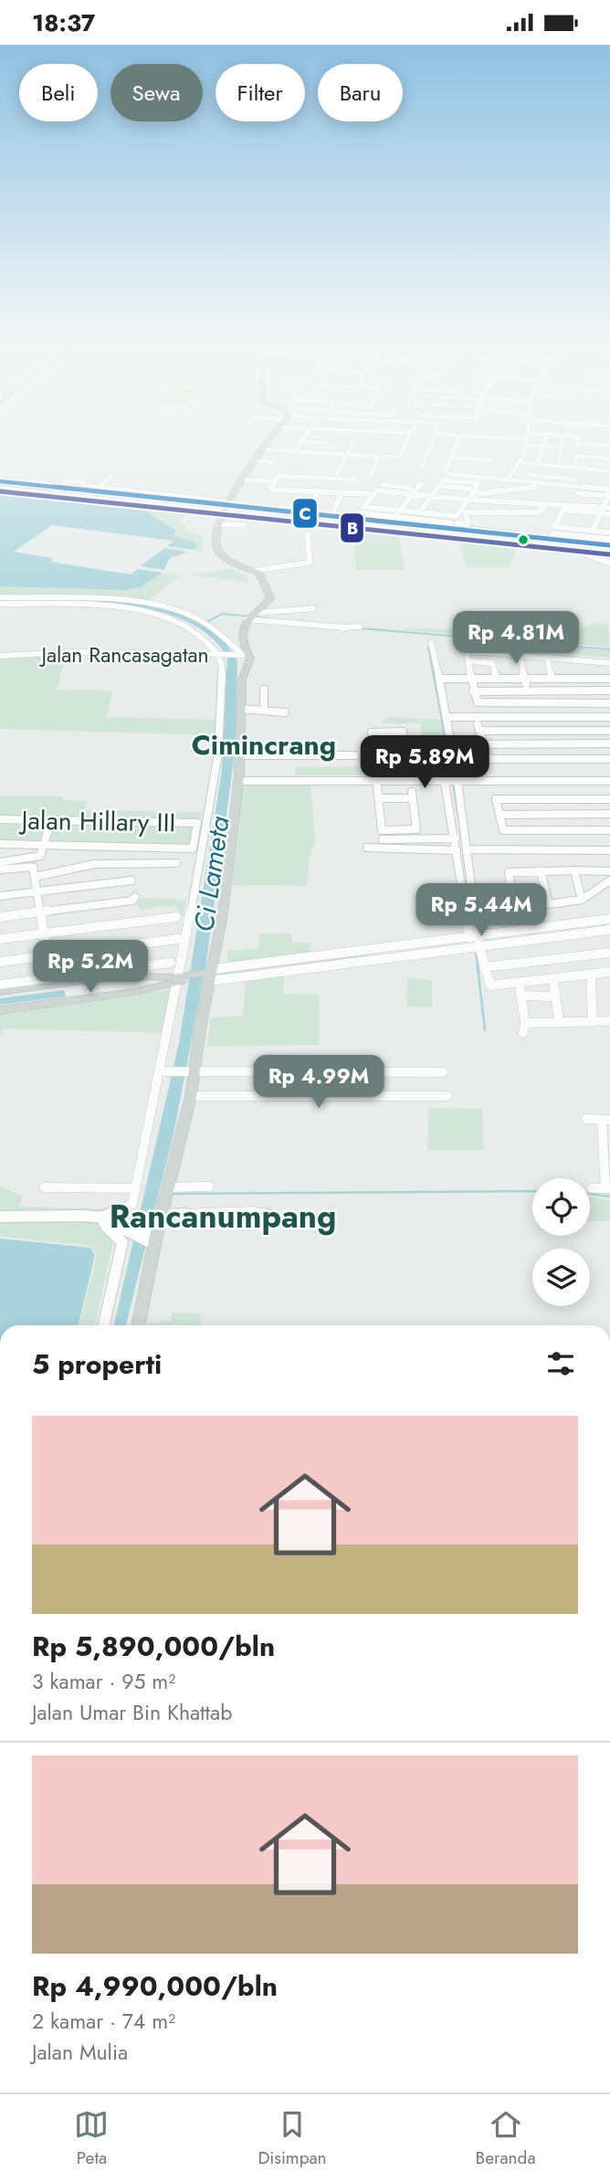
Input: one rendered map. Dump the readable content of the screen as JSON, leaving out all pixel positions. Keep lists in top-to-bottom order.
{
  "streets": {
    "street": ["Jalan Rancasagatan", "Jalan Hillary III"]
  },
  "districts": ["Cimincrang", "Rancanumpang"],
  "water": ["Ci Lameta"],
  "lines": ["transit line C", "transit line B"],
  "page": {
    "status": "18:37",
    "chip": [
      "Beli",
      "Sewa",
      "Filter",
      "Baru"
    ],
    "price": [
      "Rp 4.81M",
      "Rp 5.89M",
      "Rp 5.44M",
      "Rp 5.2M",
      "Rp 4.99M"
    ],
    "heading": "5 properti",
    "list": [
      {
        "name": "Rp 5,890,000/bln",
        "note": "3 kamar · 95 m² · Jalan Umar Bin Khattab"
      },
      {
        "name": "Rp 4,990,000/bln",
        "note": "2 kamar · 74 m² · Jalan Mulia"
      }
    ],
    "tabs": ["Peta", "Disimpan", "Beranda"]
  }
}
